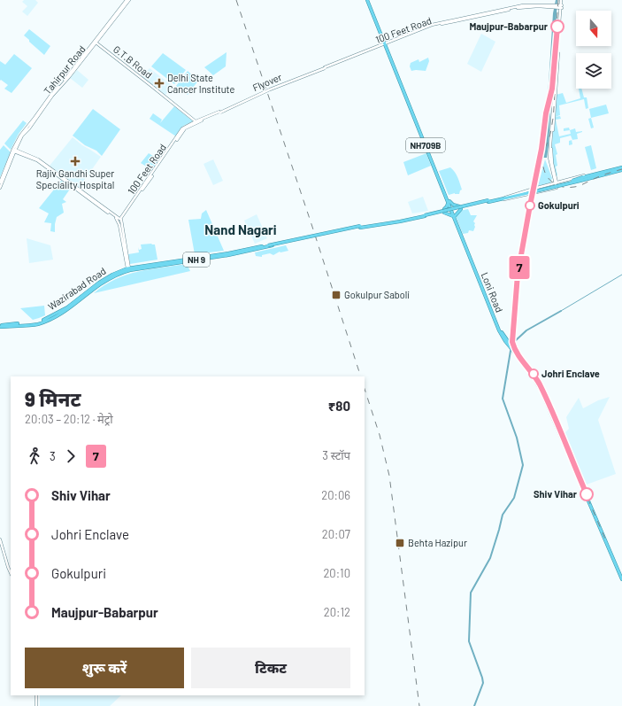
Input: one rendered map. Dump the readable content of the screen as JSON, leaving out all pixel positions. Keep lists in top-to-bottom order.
{
  "streets": {
    "highway": [
      "NH709B",
      "NH 9",
      "Wazirabad Road",
      "Loni Road"
    ],
    "main road": [
      "100 Feet Road",
      "G.T.B Road",
      "Tahirpur Road",
      "Flyover"
    ]
  },
  "crossings": [
    ["100 Feet Road", "G.T.B Road"],
    ["100 Feet Road", "Flyover"],
    ["100 Feet Road", "Loni Road"],
    ["G.T.B Road", "Tahirpur Road"],
    ["NH 9", "Wazirabad Road"]
  ],
  "districts": ["Nand Nagari"],
  "places": {
    "other": [
      "Maujpur-Babarpur",
      "Gokulpuri",
      "Johri Enclave",
      "Shiv Vihar"
    ],
    "health": ["Delhi State Cancer Institute", "Rajiv Gandhi Super Speciality Hospital"],
    "transit": ["Gokulpur Saboli", "Behta Hazipur"]
  },
  "lines": ["metro line 7"],
  "north": "bottom",
  "page": {
    "on_map": "7",
    "heading": ["9 मिनट", "20:03 – 20:12 · मेट्रो", "₹80"],
    "legs": ["3", "7", "3 स्टॉप"],
    "list": [
      {
        "name": "Shiv Vihar",
        "value": "20:06"
      },
      {
        "name": "Johri Enclave",
        "value": "20:07"
      },
      {
        "name": "Gokulpuri",
        "value": "20:10"
      },
      {
        "name": "Maujpur-Babarpur",
        "value": "20:12"
      }
    ],
    "buttons": ["शुरू करें", "टिकट"]
  }
}
